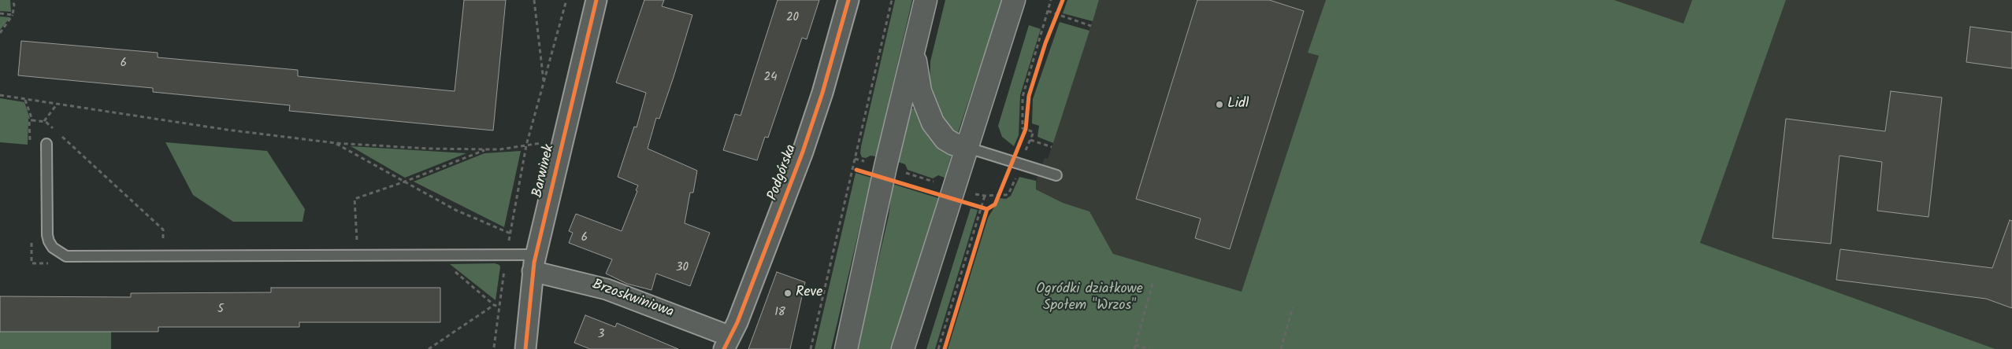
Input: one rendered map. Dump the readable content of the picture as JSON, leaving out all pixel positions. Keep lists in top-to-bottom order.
{
  "streets": {
    "street": ["Barwinek", "Podgórska", "Brzoskwiniowa"]
  },
  "crossings": [
    ["Barwinek", "Brzoskwiniowa"],
    ["Podgórska", "Brzoskwiniowa"]
  ],
  "parks": ["Ogródki działkowe Społem \"Wrzos\""],
  "places": ["Lidl", "Reve"],
  "house_numbers": [
    "20",
    "6",
    "24",
    "6",
    "30",
    "5",
    "18",
    "3"
  ]
}
